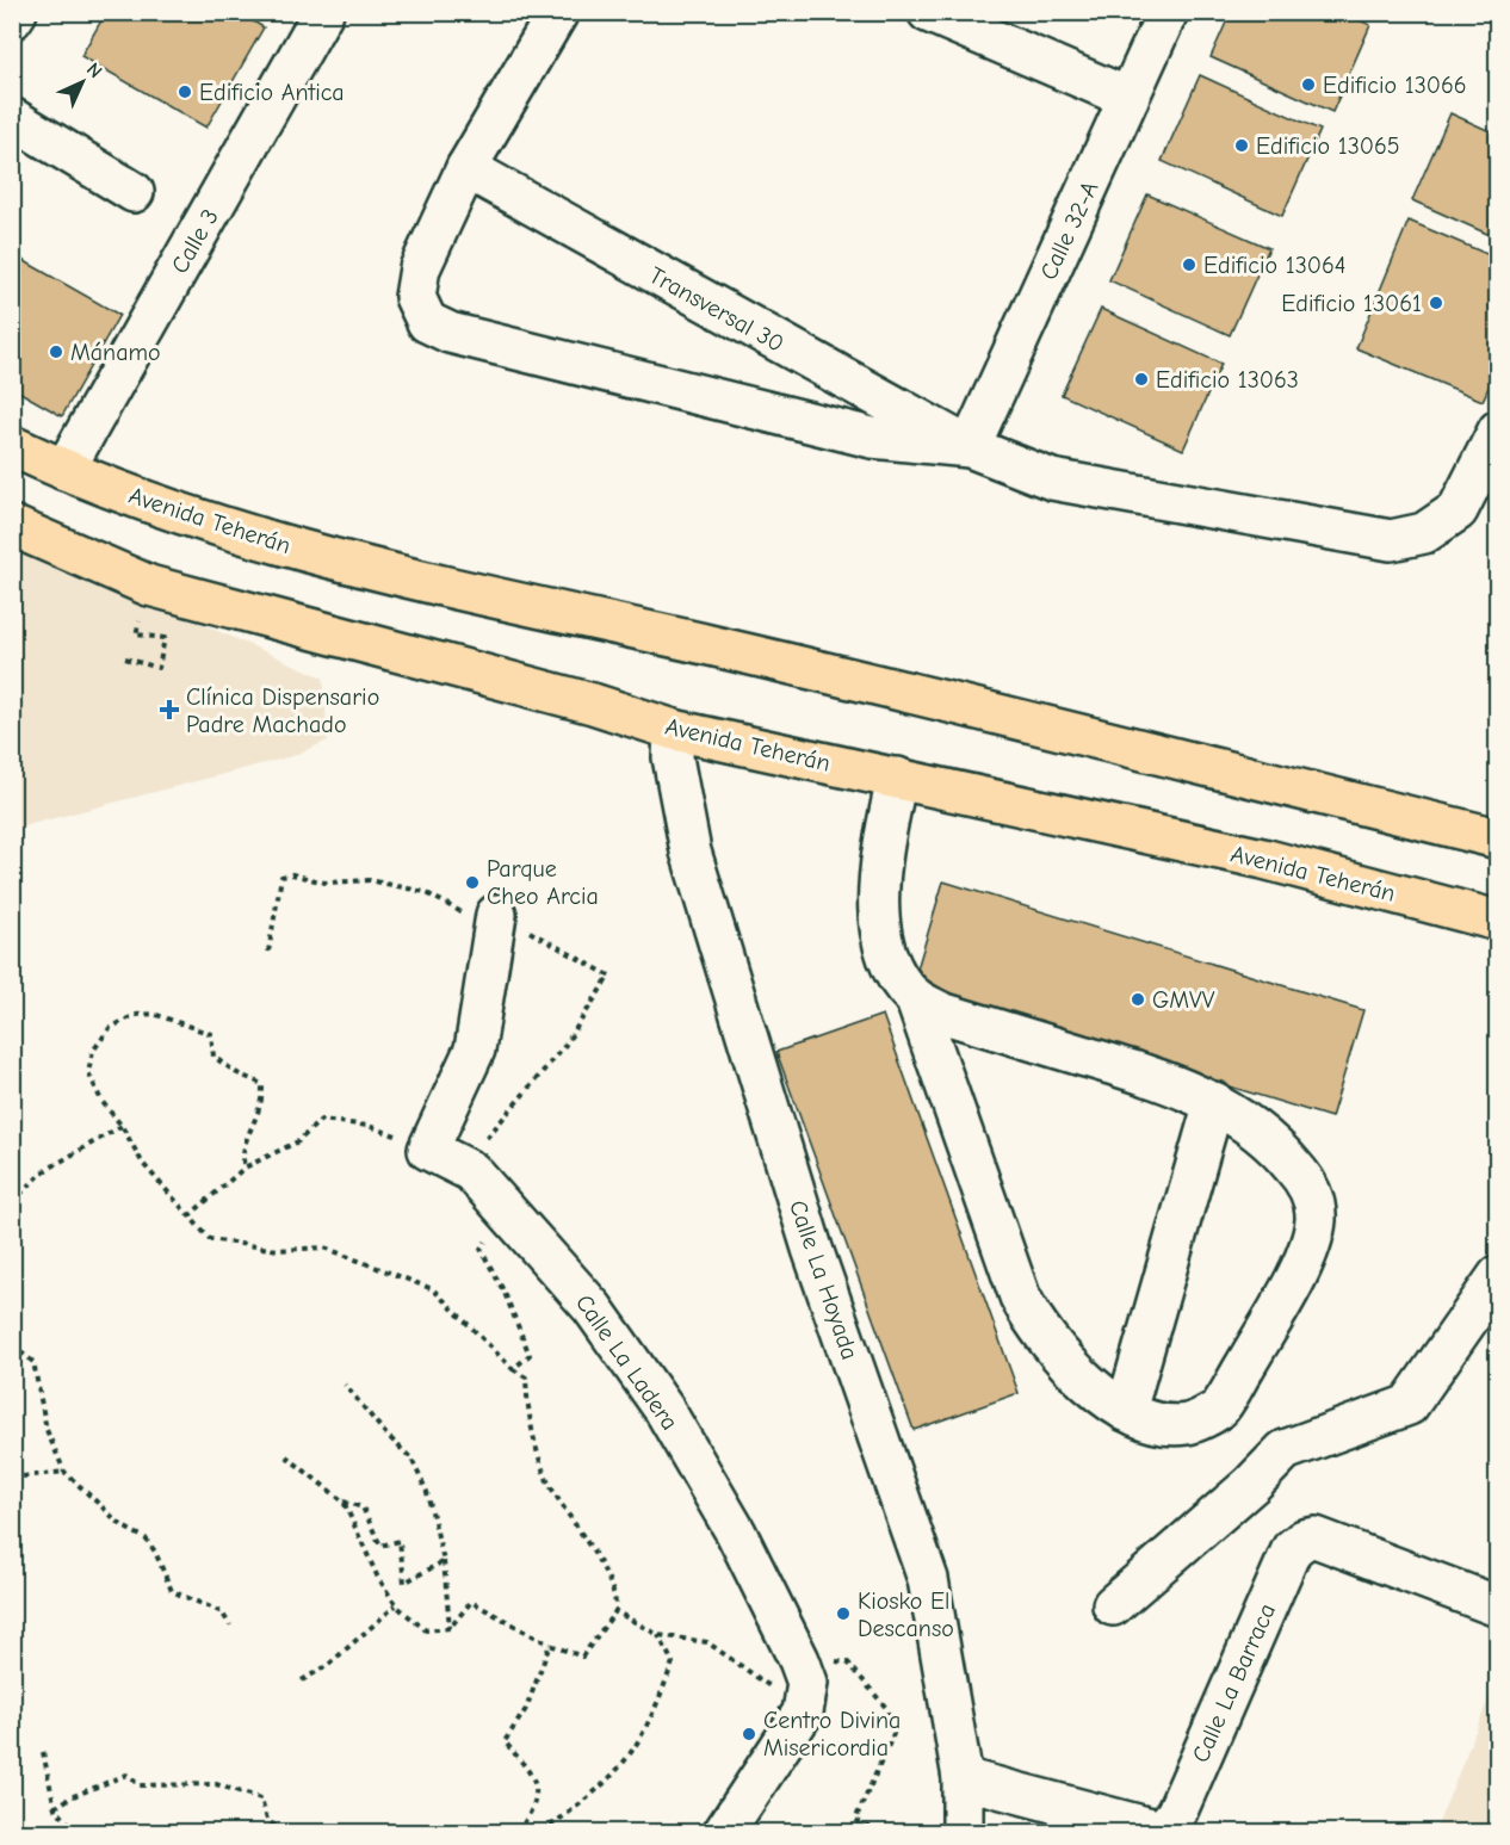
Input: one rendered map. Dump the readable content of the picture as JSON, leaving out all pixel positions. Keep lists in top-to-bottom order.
{
  "streets": {
    "main road": ["Avenida Teherán"],
    "street": [
      "Calle 32-A",
      "Calle 3",
      "Transversal 30",
      "Calle La Hoyada",
      "Calle La Ladera",
      "Calle La Barraca"
    ]
  },
  "crossings": [
    ["Calle 32-A", "Transversal 30"],
    ["Calle 3", "Avenida Teherán"],
    ["Avenida Teherán", "Calle La Hoyada"],
    ["Calle La Hoyada", "Calle La Barraca"]
  ],
  "places": {
    "other": [
      "Edificio 13066",
      "Edificio Antica",
      "Edificio 13065",
      "Edificio 13064",
      "Edificio 13061",
      "Mánamo",
      "Edificio 13063",
      "Parque Cheo Arcia",
      "GMVV",
      "Kiosko El Descanso",
      "Centro Divina Misericordia"
    ],
    "health": ["Clínica Dispensario Padre Machado"]
  },
  "north": "top right"
}
